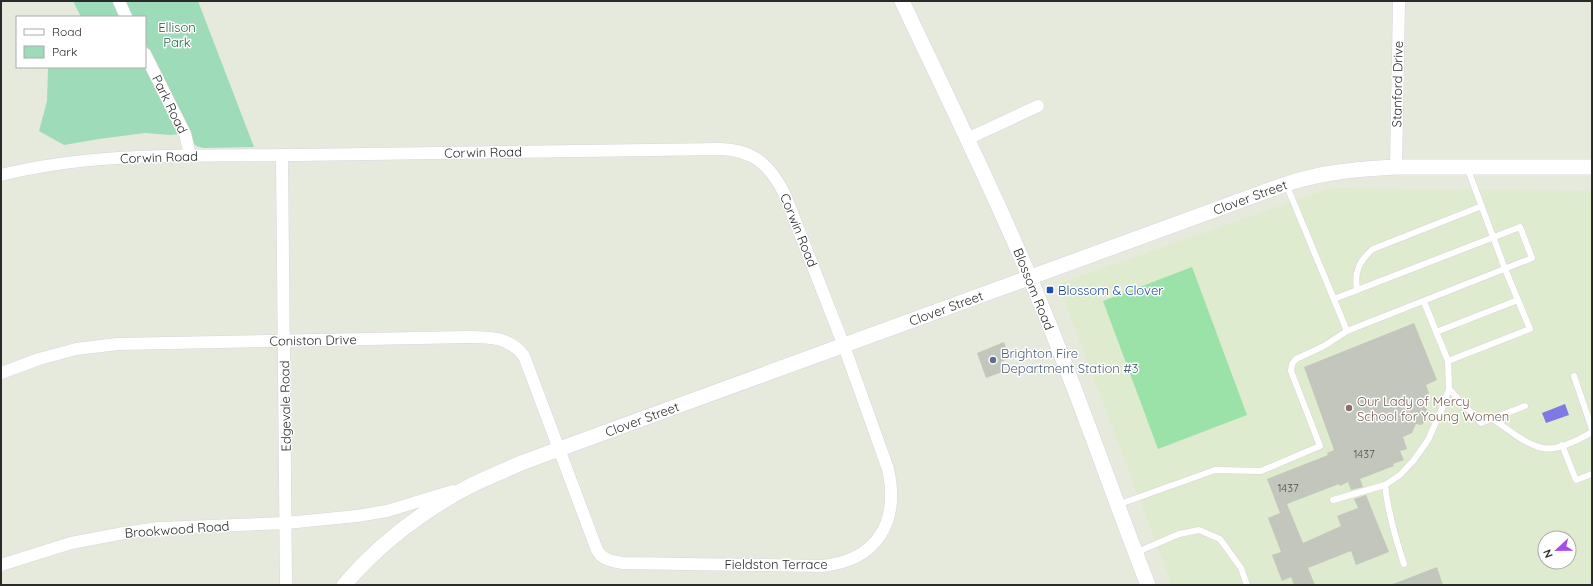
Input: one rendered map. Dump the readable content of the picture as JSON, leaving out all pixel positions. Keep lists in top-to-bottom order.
{
  "streets": {
    "street": [
      "Stanford Drive",
      "Park Road",
      "Corwin Road",
      "Clover Street",
      "Blossom Road",
      "Coniston Drive",
      "Edgevale Road",
      "Brookwood Road",
      "Fieldston Terrace"
    ]
  },
  "crossings": [
    ["Stanford Drive", "Clover Street"],
    ["Park Road", "Corwin Road"],
    ["Corwin Road", "Clover Street"],
    ["Corwin Road", "Edgevale Road"],
    ["Corwin Road", "Fieldston Terrace"],
    ["Clover Street", "Blossom Road"],
    ["Clover Street", "Coniston Drive"],
    ["Clover Street", "Brookwood Road"],
    ["Clover Street", "Fieldston Terrace"],
    ["Coniston Drive", "Edgevale Road"],
    ["Coniston Drive", "Fieldston Terrace"],
    ["Edgevale Road", "Brookwood Road"]
  ],
  "parks": ["Ellison Park"],
  "places": {
    "transit": ["Blossom & Clover"],
    "other": ["Brighton Fire Department Station #3", "Our Lady of Mercy School for Young Women"]
  },
  "house_numbers": ["1437", "1437"],
  "legend": ["Road", "Park"],
  "north": "left"
}
